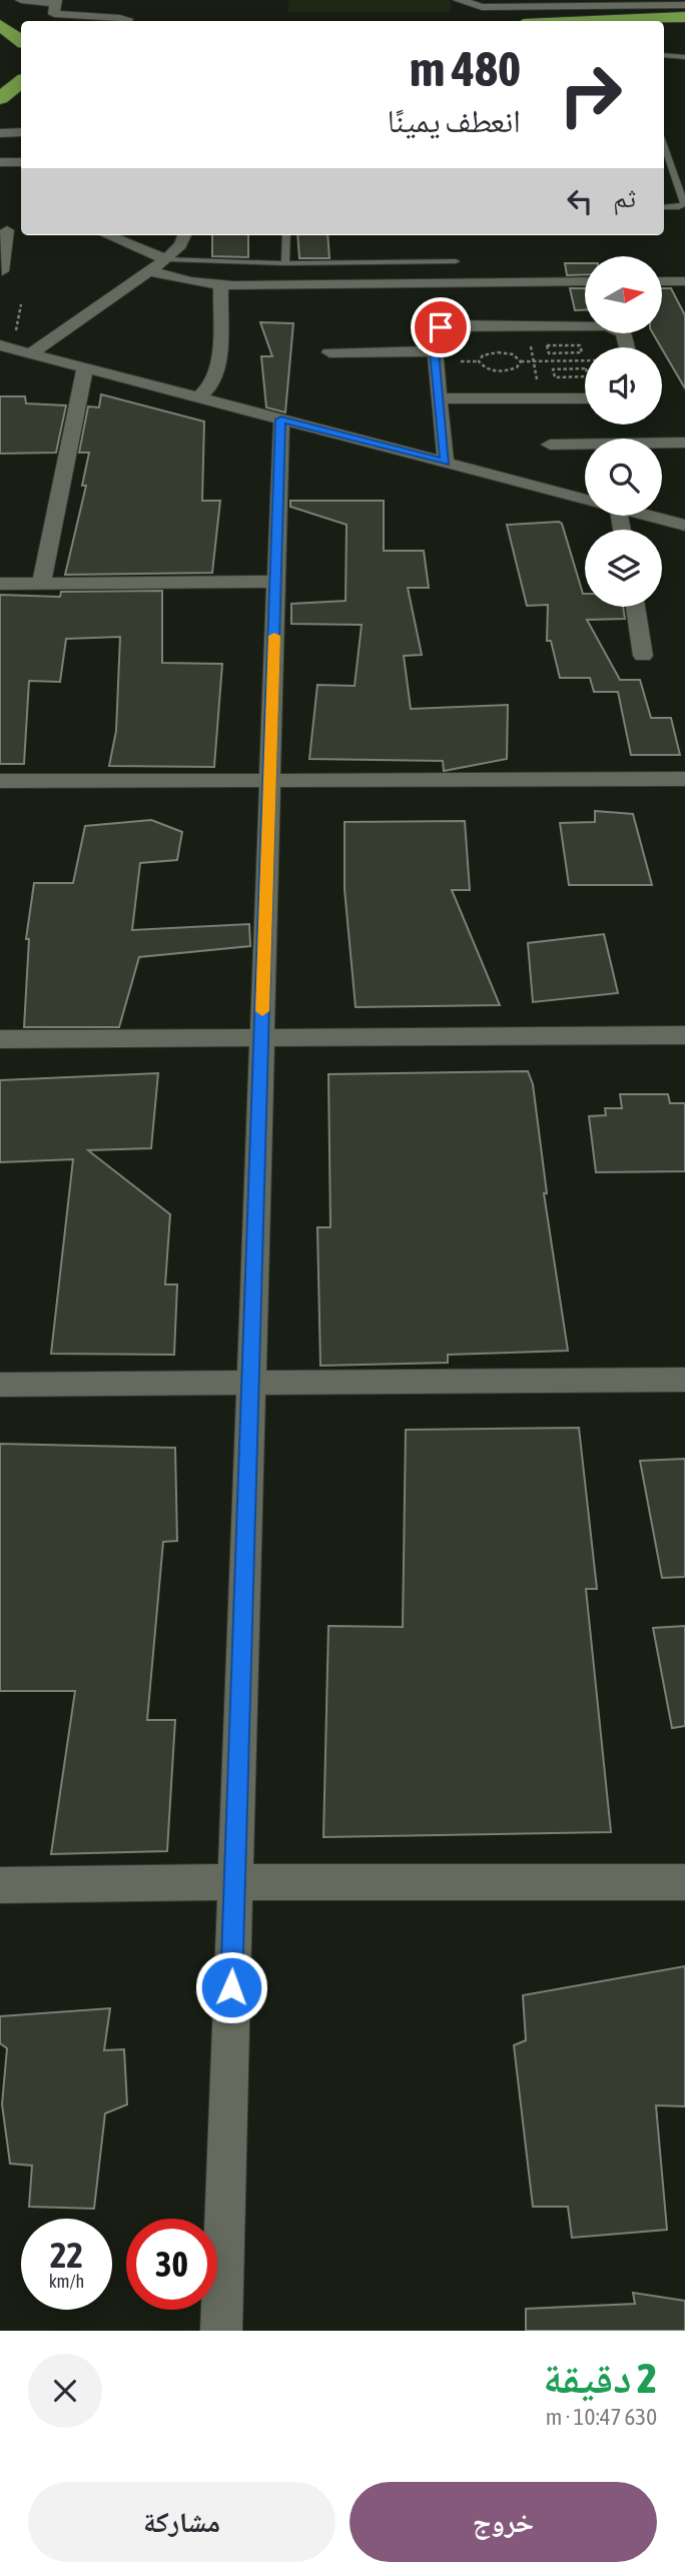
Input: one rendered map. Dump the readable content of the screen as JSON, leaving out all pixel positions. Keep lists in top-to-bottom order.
{
  "north": "right",
  "page": {
    "turn": ["480 m", "انعطف يمينًا"],
    "then": "ثم",
    "speed": "22 km/h",
    "limit": "30",
    "heading": ["2 دقيقة", "630 m · 10:47"],
    "buttons": ["خروج", "مشاركة"]
  }
}
